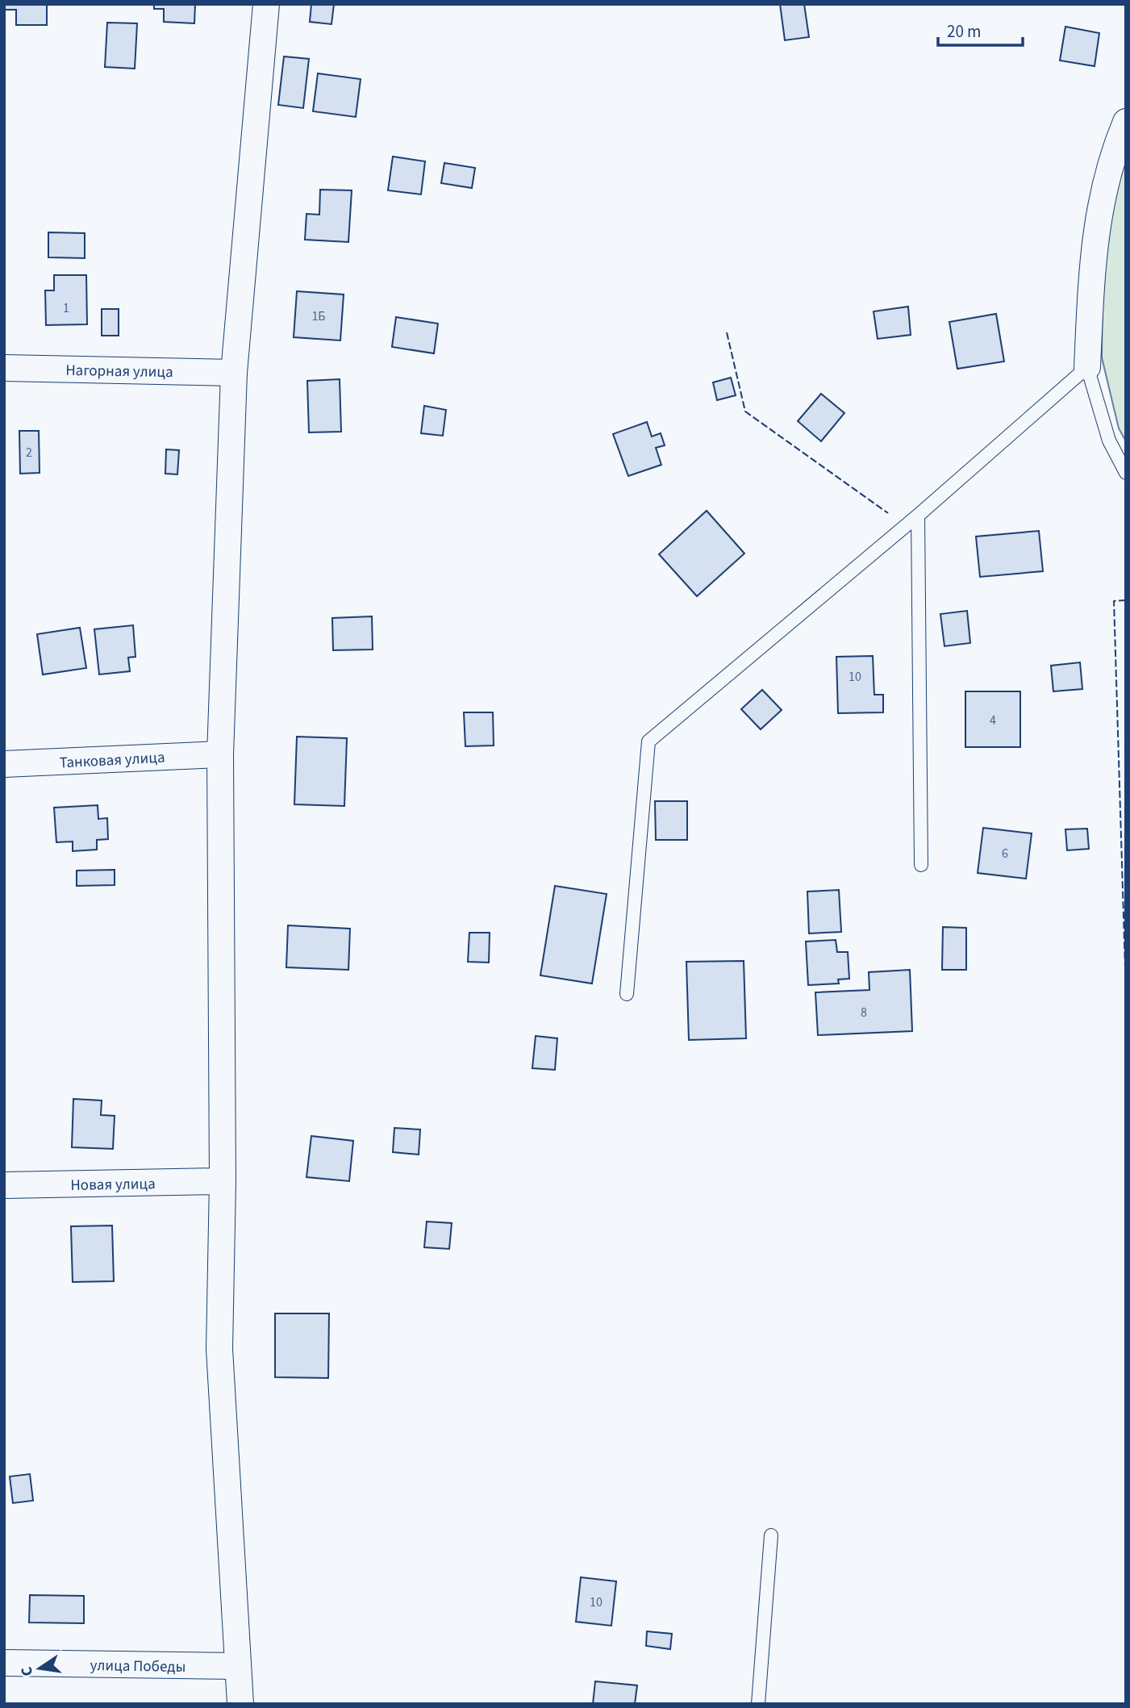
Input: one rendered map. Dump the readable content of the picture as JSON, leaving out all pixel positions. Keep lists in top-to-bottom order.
{
  "streets": {
    "street": [
      "Нагорная улица",
      "Танковая улица",
      "Новая улица",
      "улица Победы"
    ]
  },
  "house_numbers": [
    "1",
    "1Б",
    "2",
    "10",
    "4",
    "6",
    "8",
    "10"
  ],
  "scale_bar": "20 m",
  "north": "left"
}
